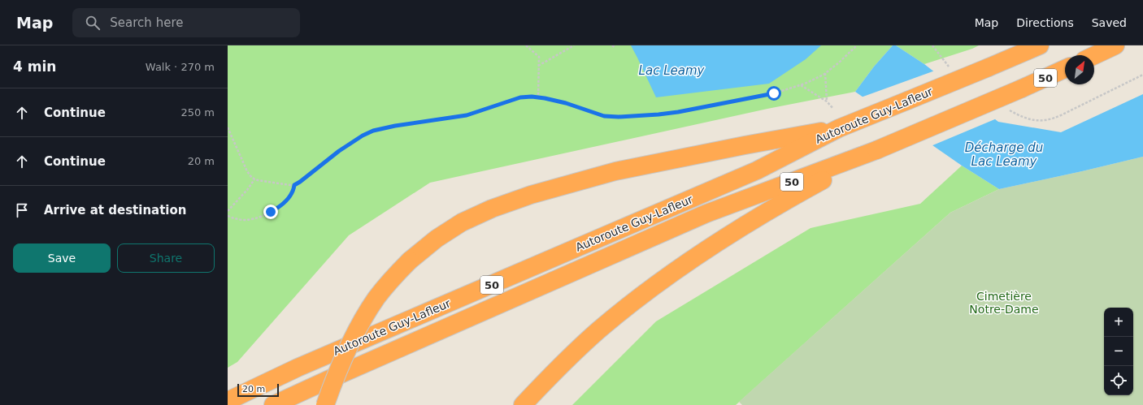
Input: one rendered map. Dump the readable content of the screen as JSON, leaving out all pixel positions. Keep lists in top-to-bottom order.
{
  "streets": {
    "highway": ["50", "Autoroute Guy-Lafleur"]
  },
  "water": ["Lac Leamy", "Décharge du Lac Leamy"],
  "parks": ["Cimetière Notre-Dame"],
  "scale_bar": "20 m",
  "north": "top right",
  "page": {
    "header": "Map",
    "search": "Search here",
    "nav": ["Map", "Directions", "Saved"],
    "heading": ["4 min", "Walk · 270 m"],
    "list": [
      ["Continue", "250 m"],
      ["Continue", "20 m"],
      "Arrive at destination"
    ],
    "buttons": ["Save", "Share"],
    "map_buttons": ["+", "−"],
    "scale": "20 m"
  }
}
